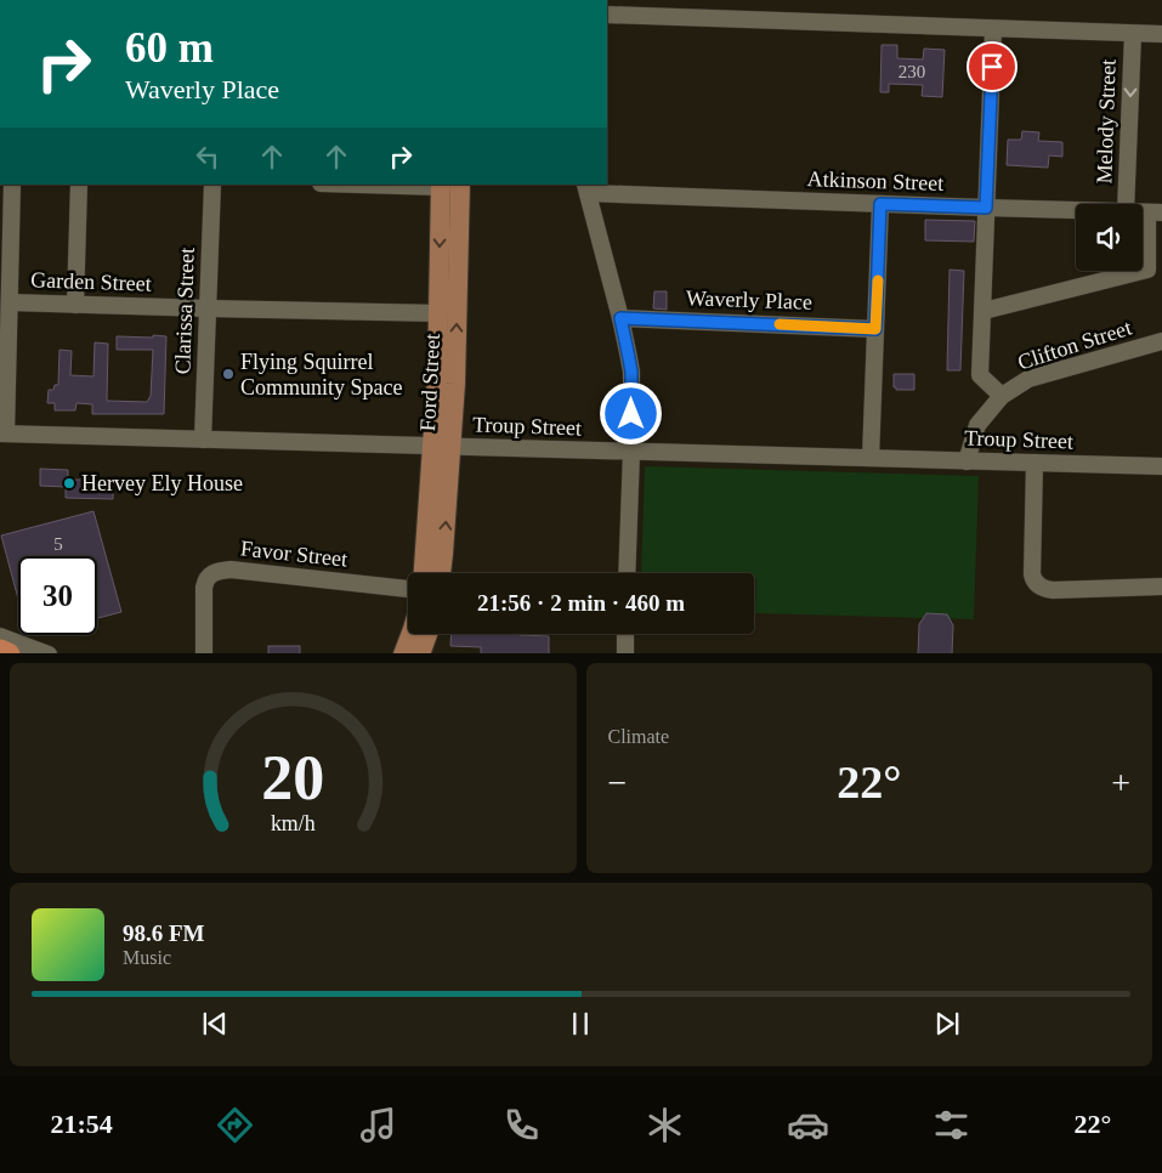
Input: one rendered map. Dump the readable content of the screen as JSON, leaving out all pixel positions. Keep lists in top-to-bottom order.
{
  "streets": {
    "main road": ["Ford Street"],
    "street": [
      "Melody Street",
      "Atkinson Street",
      "Garden Street",
      "Waverly Place",
      "Clarissa Street",
      "Clifton Street",
      "Troup Street",
      "Favor Street"
    ]
  },
  "crossings": [
    ["Garden Street", "Clarissa Street"],
    ["Clarissa Street", "Troup Street"],
    ["Clifton Street", "Troup Street"],
    ["Ford Street", "Troup Street"]
  ],
  "places": ["Flying Squirrel Community Space", "Hervey Ely House"],
  "house_numbers": ["230", "5"],
  "page": {
    "turn": ["60 m", "Waverly Place"],
    "limit": "30",
    "trip": "21:56 · 2 min · 460 m",
    "tile": "Climate",
    "heat": ["−", "22°", "+"],
    "song": ["98.6 FM", "Music"],
    "tabs": ["21:54", "22°"],
    "gauge": ["20", "km/h"]
  }
}
